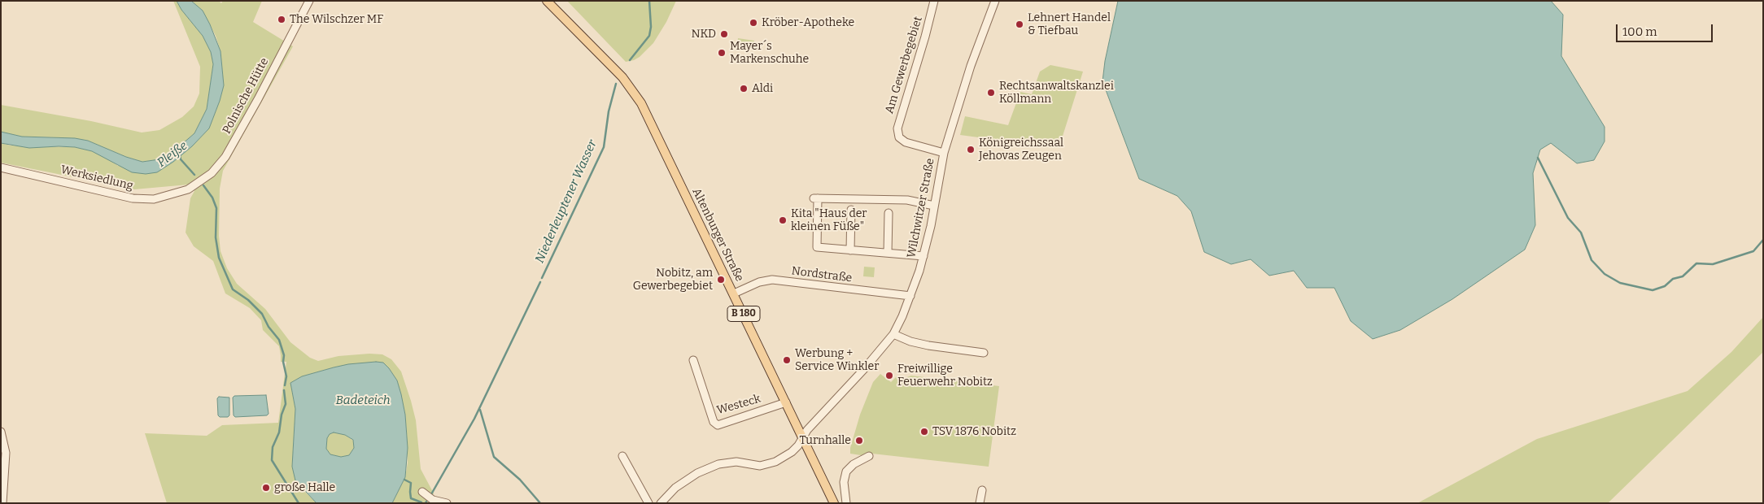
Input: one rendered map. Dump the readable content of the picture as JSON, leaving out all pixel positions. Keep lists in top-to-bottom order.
{
  "streets": {
    "main road": ["Altenburger Straße", "B 180"],
    "street": [
      "Am Gewerbegebiet",
      "Polnische Hütte",
      "Werksiedlung",
      "Wilchwitzer Straße",
      "Nordstraße",
      "Westeck"
    ]
  },
  "crossings": [
    ["Am Gewerbegebiet", "Wilchwitzer Straße"],
    ["Polnische Hütte", "Werksiedlung"],
    ["Wilchwitzer Straße", "Altenburger Straße"],
    ["Wilchwitzer Straße", "Nordstraße"],
    ["Altenburger Straße", "Nordstraße"],
    ["Altenburger Straße", "Westeck"]
  ],
  "water": ["Pleiße", "Niederleuptener Wasser", "Badeteich"],
  "places": [
    "The Wilschzer MF",
    "Kröber-Apotheke",
    "Lehnert Handel & Tiefbau",
    "NKD",
    "Mayer´s Markenschuhe",
    "Aldi",
    "Rechtsanwaltskanzlei Köllmann",
    "Königreichssaal Jehovas Zeugen",
    "Kita \"Haus der kleinen Füße\"",
    "Nobitz, am Gewerbegebiet",
    "Werbung + Service Winkler",
    "Freiwillige Feuerwehr Nobitz",
    "TSV 1876 Nobitz",
    "Turnhalle",
    "große Halle"
  ],
  "scale_bar": "100 m"
}
